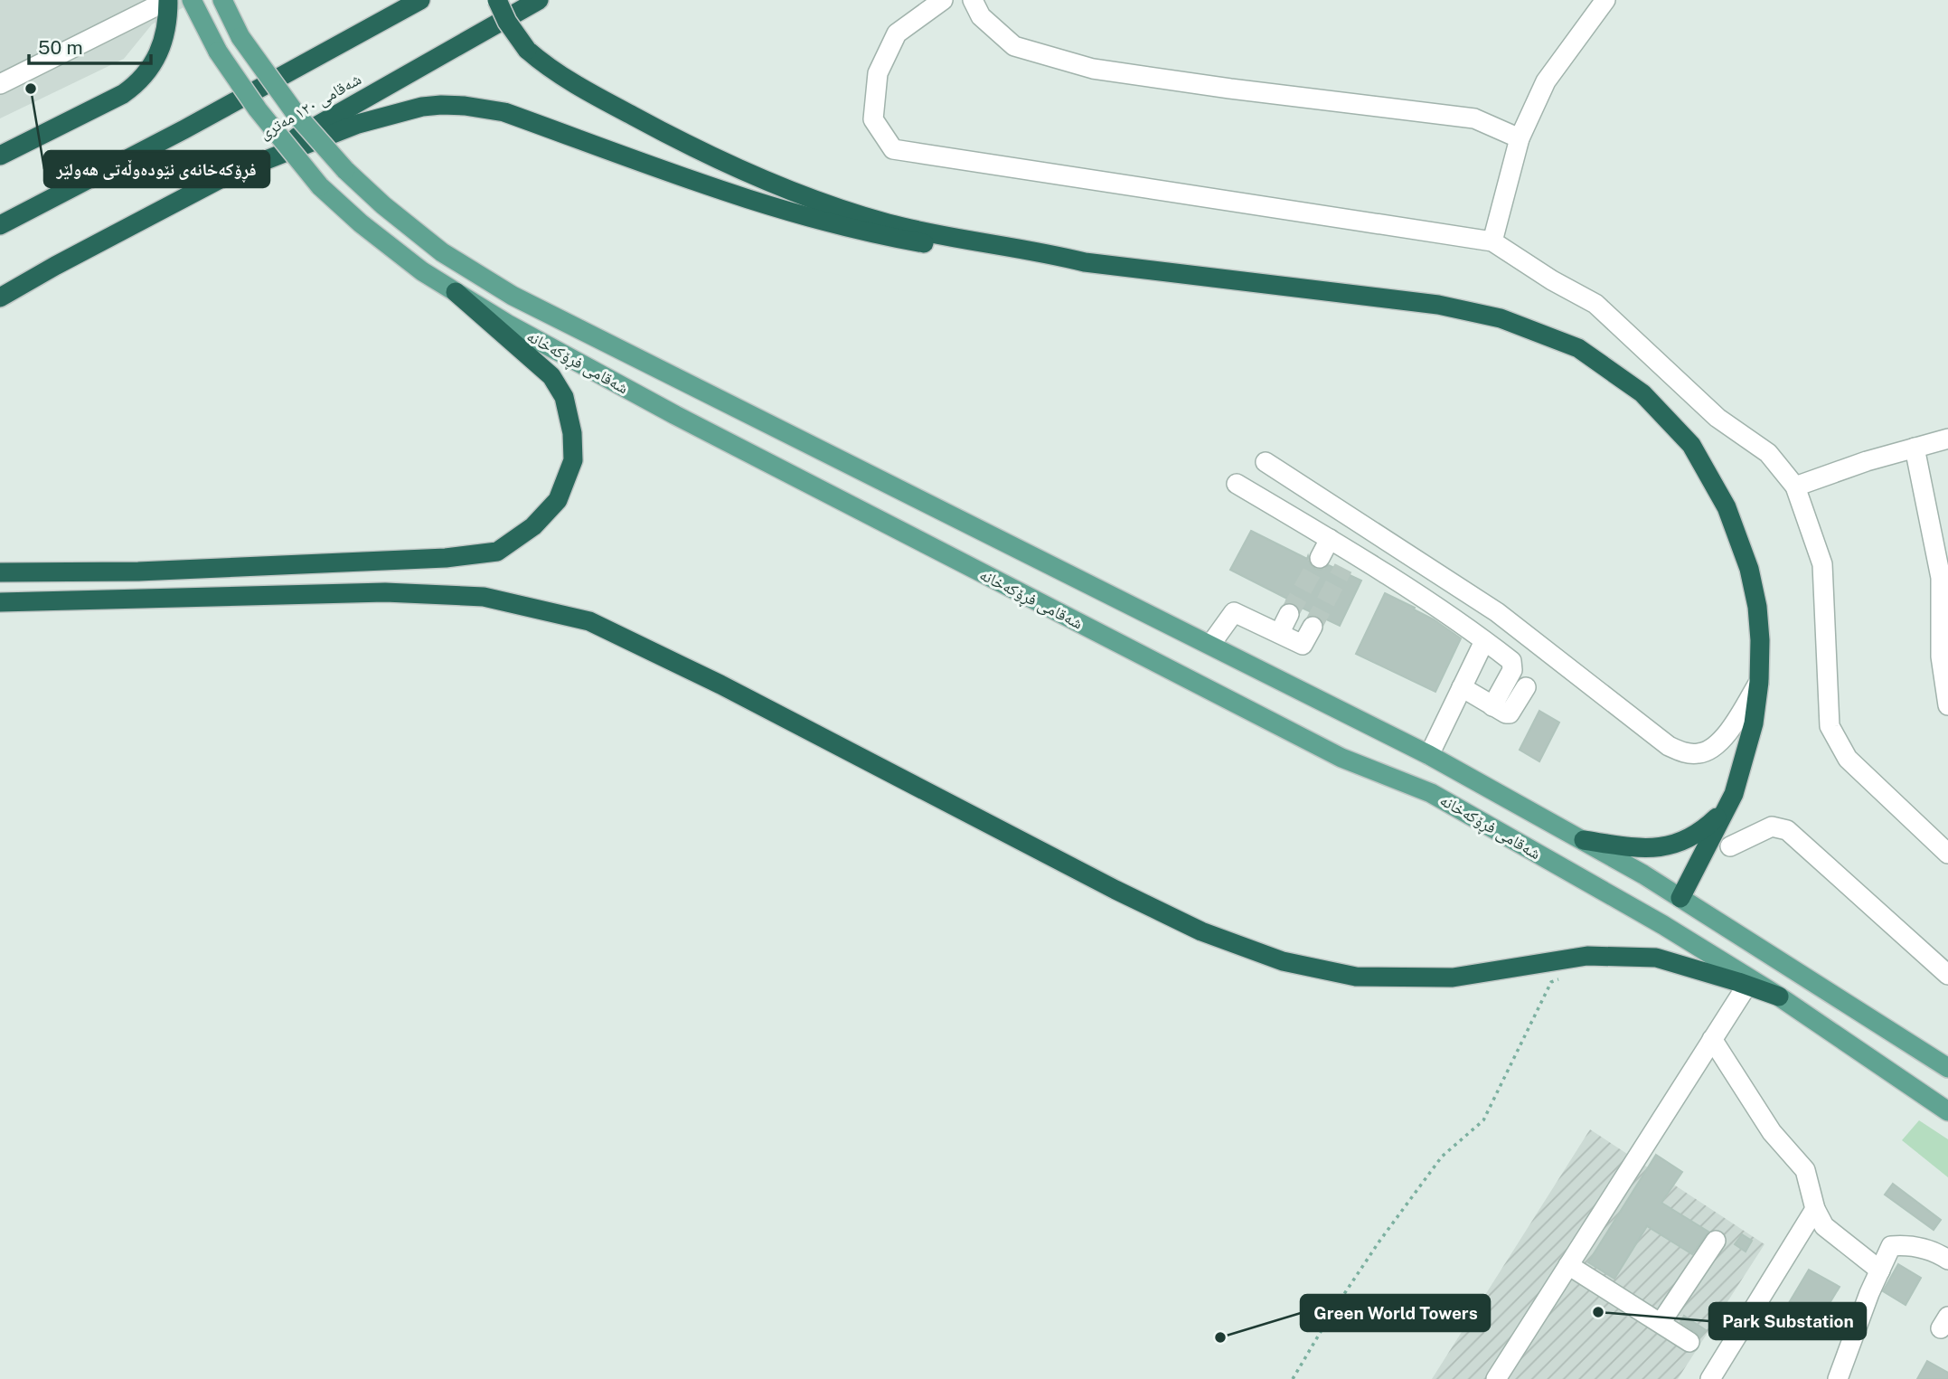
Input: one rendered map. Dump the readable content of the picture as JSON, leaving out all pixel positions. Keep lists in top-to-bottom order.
{
  "streets": {
    "highway": ["شەقامی ١٢٠ مەتری"],
    "main road": ["شەقامی فڕۆکەخانە"]
  },
  "places": ["فڕۆکەخانەی نێودەوڵەتی هەولێر", "Park Substation", "Green World Towers"],
  "scale_bar": "50 m"
}
